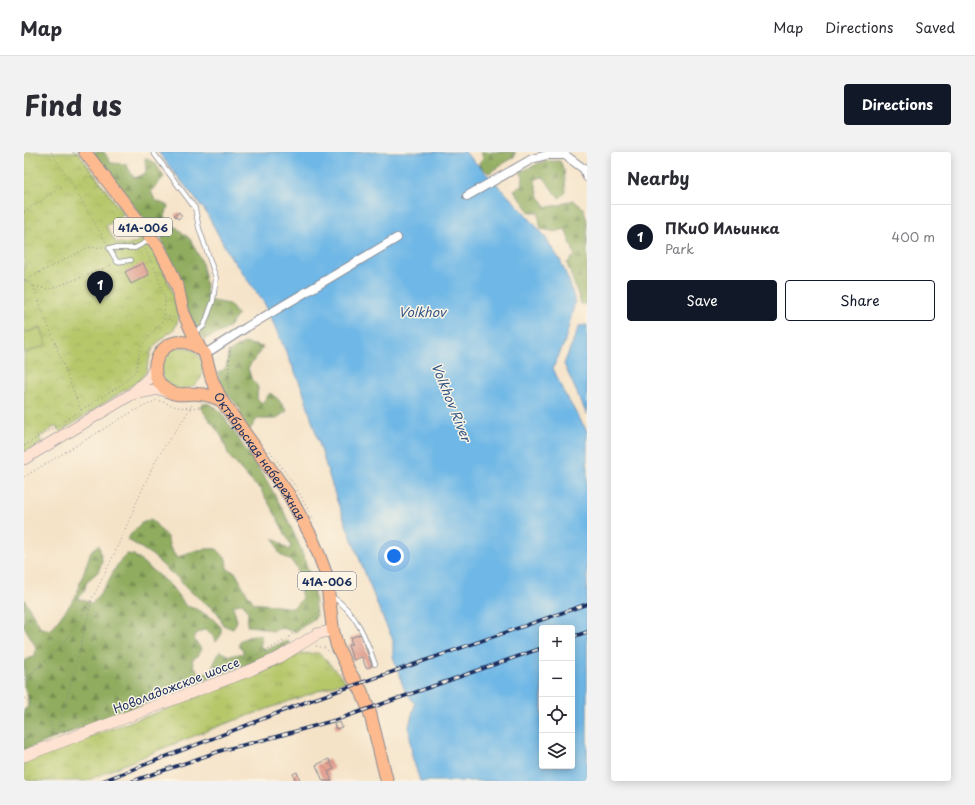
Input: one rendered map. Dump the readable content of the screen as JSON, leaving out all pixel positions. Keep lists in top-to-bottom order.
{
  "streets": {
    "main road": ["41А-006", "Октябрьская набережная", "Новоладожское шоссе"]
  },
  "crossings": [
    ["Октябрьская набережная", "Новоладожское шоссе"]
  ],
  "water": ["Volkhov", "Volkhov River"],
  "page": {
    "header": "Map",
    "nav": ["Map", "Directions", "Saved"],
    "title": "Find us",
    "buttons": [
      "Directions",
      ["Save", "Share"]
    ],
    "heading": "Nearby",
    "list": [
      {
        "mark": "1",
        "name": "ПКиО Ильинка",
        "note": "Park",
        "value": "400 m"
      }
    ],
    "pins": "1",
    "map_buttons": ["+", "−"]
  }
}
